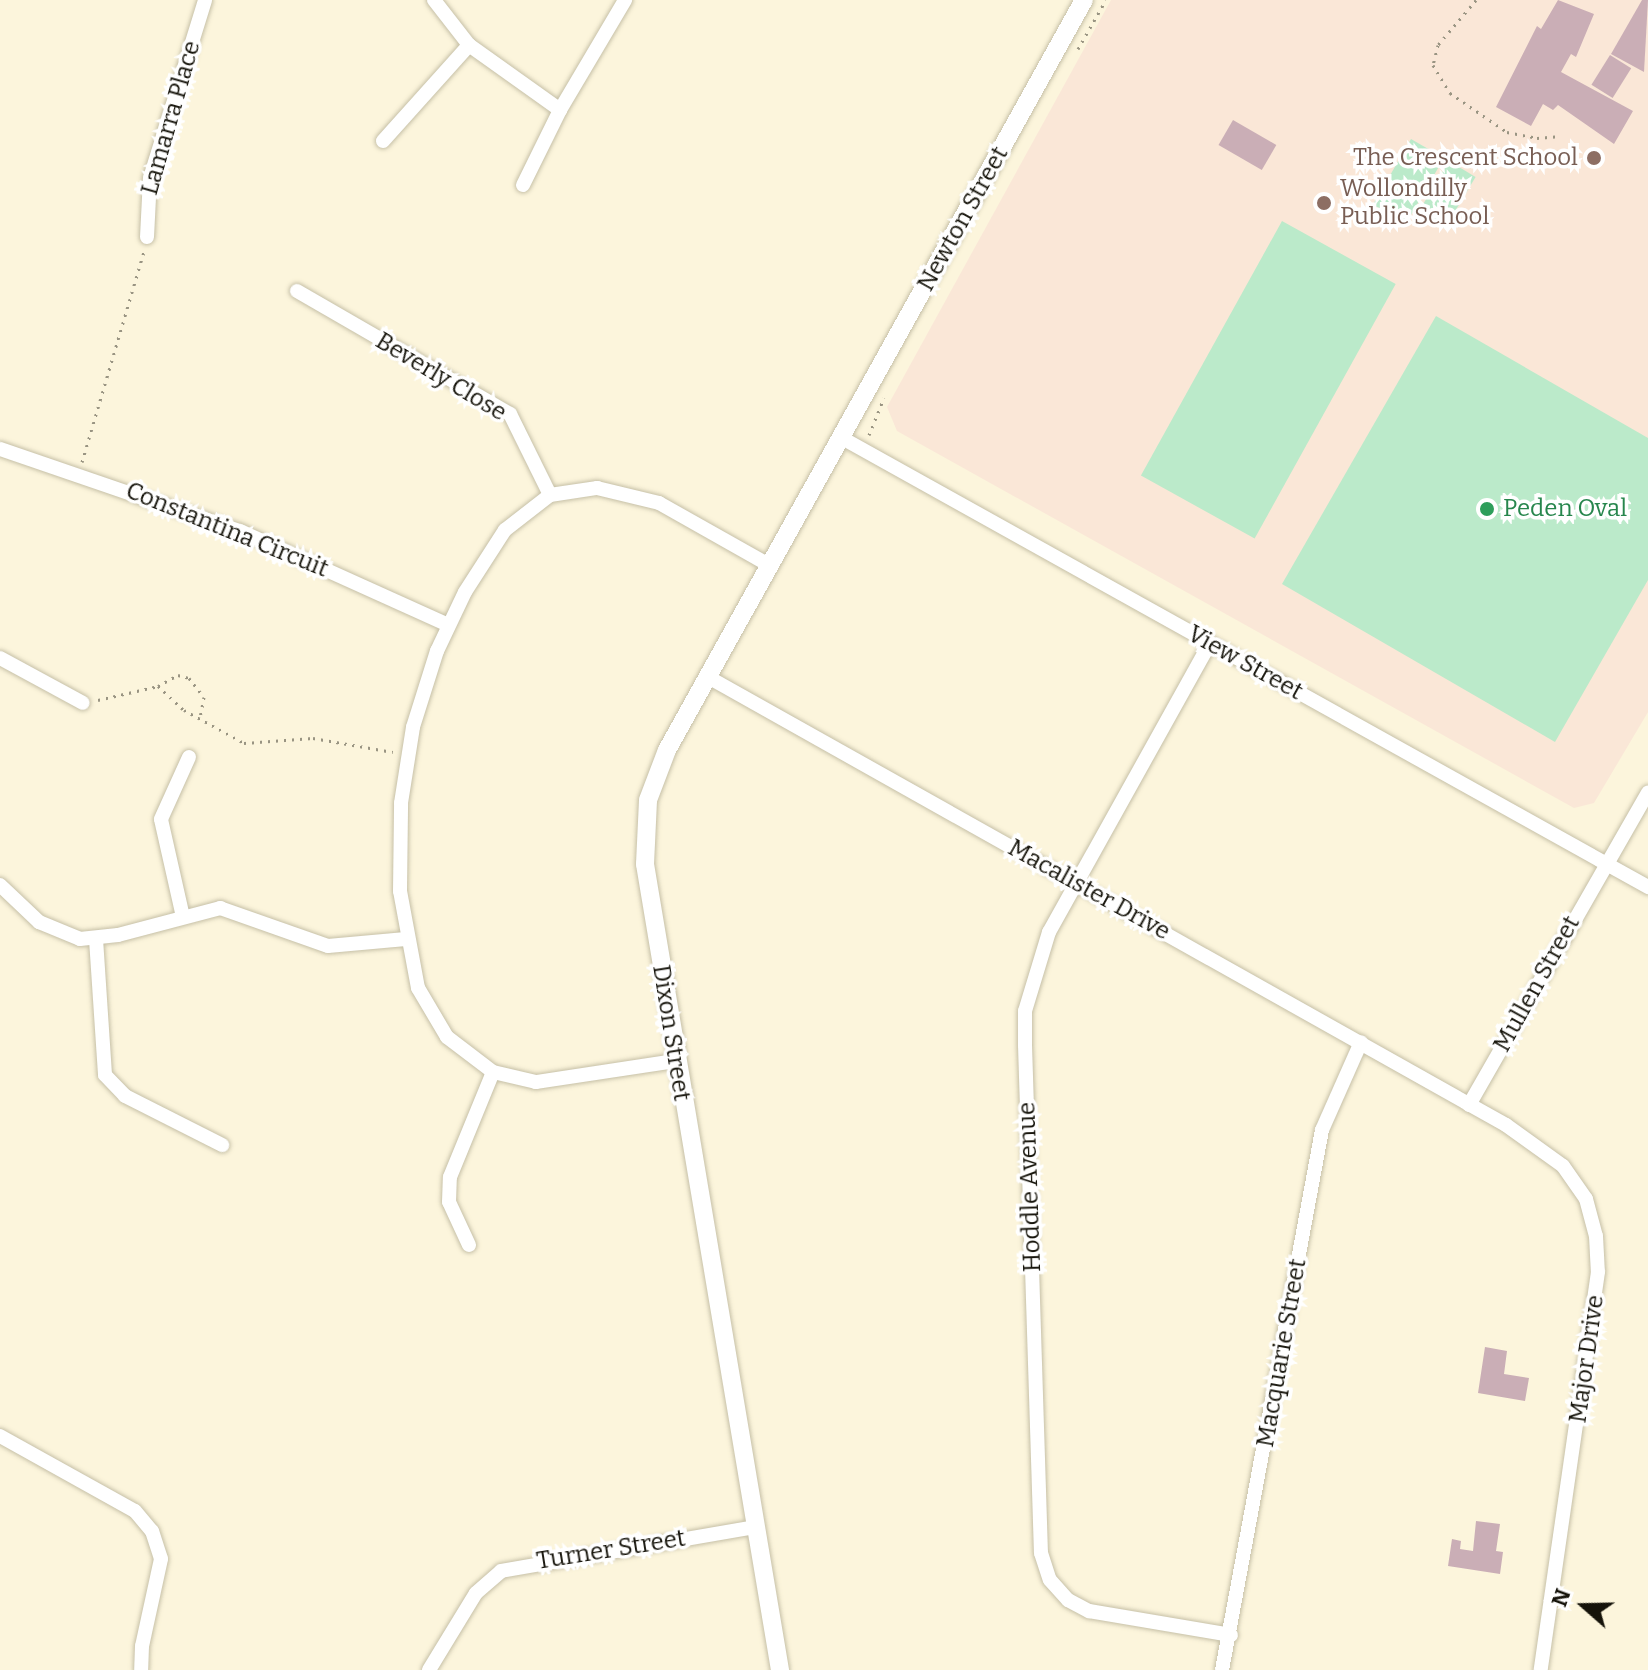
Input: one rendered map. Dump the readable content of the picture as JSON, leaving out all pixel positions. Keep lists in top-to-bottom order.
{
  "streets": {
    "street": [
      "Lamarra Place",
      "Newton Street",
      "Beverly Close",
      "Constantina Circuit",
      "View Street",
      "Macalister Drive",
      "Mullen Street",
      "Dixon Street",
      "Hoddle Avenue",
      "Macquarie Street",
      "Major Drive",
      "Turner Street"
    ]
  },
  "crossings": [
    ["Newton Street", "View Street"],
    ["Newton Street", "Dixon Street"],
    ["View Street", "Mullen Street"],
    ["View Street", "Dixon Street"],
    ["View Street", "Hoddle Avenue"],
    ["Macalister Drive", "Mullen Street"],
    ["Macalister Drive", "Dixon Street"],
    ["Macalister Drive", "Hoddle Avenue"],
    ["Macalister Drive", "Macquarie Street"],
    ["Macalister Drive", "Major Drive"],
    ["Mullen Street", "Major Drive"],
    ["Dixon Street", "Turner Street"],
    ["Hoddle Avenue", "Macquarie Street"]
  ],
  "places": ["The Crescent School", "Wollondilly Public School", "Peden Oval"],
  "north": "left"
}
